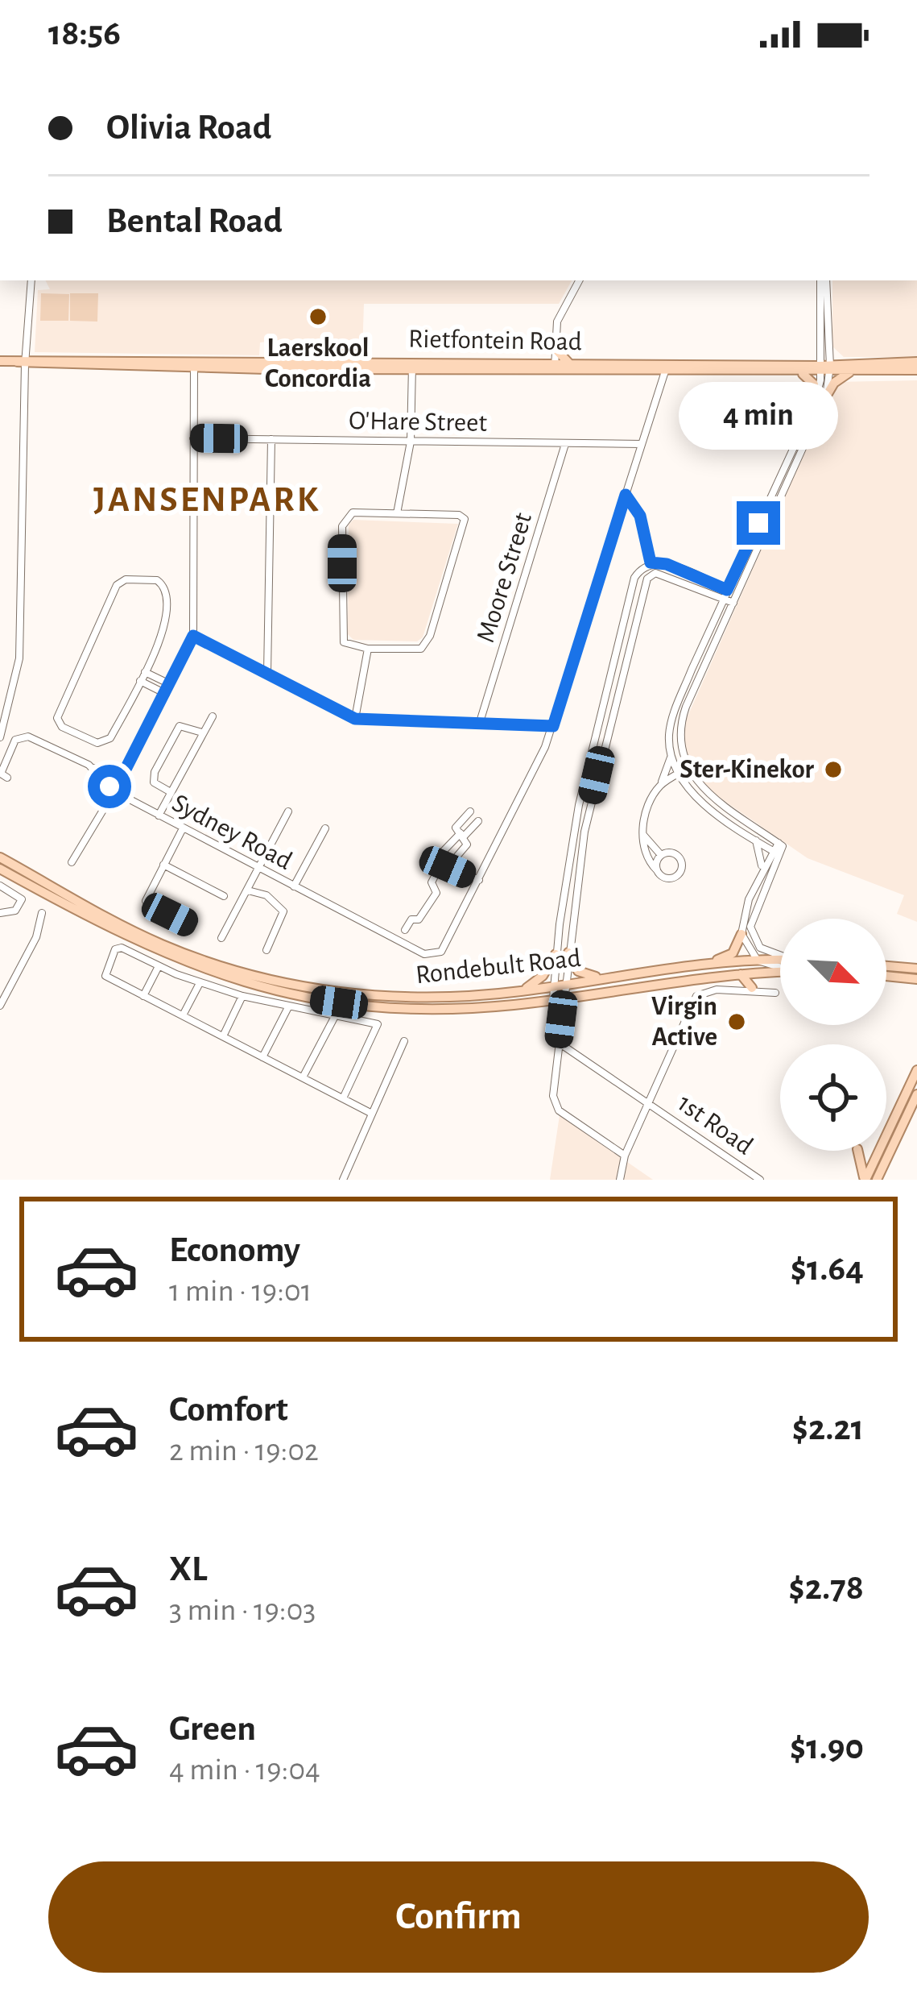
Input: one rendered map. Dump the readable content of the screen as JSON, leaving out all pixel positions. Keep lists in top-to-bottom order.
{
  "streets": {
    "main road": ["Rietfontein Road", "Rondebult Road"],
    "street": [
      "O'Hare Street",
      "Moore Street",
      "Sydney Road",
      "1st Road"
    ]
  },
  "crossings": [
    ["O'Hare Street", "Moore Street"]
  ],
  "districts": ["JANSENPARK"],
  "places": ["Laerskool Concordia", "Ster-Kinekor", "Virgin Active"],
  "north": "bottom right",
  "page": {
    "status": "18:56",
    "banner": ["Olivia Road", "Bental Road"],
    "bubble": "4 min",
    "list": [
      {
        "name": "Economy",
        "note": "1 min · 19:01",
        "value": "$1.64"
      },
      {
        "name": "Comfort",
        "note": "2 min · 19:02",
        "value": "$2.21"
      },
      {
        "name": "XL",
        "note": "3 min · 19:03",
        "value": "$2.78"
      },
      {
        "name": "Green",
        "note": "4 min · 19:04",
        "value": "$1.90"
      }
    ],
    "buttons": "Confirm"
  }
}
